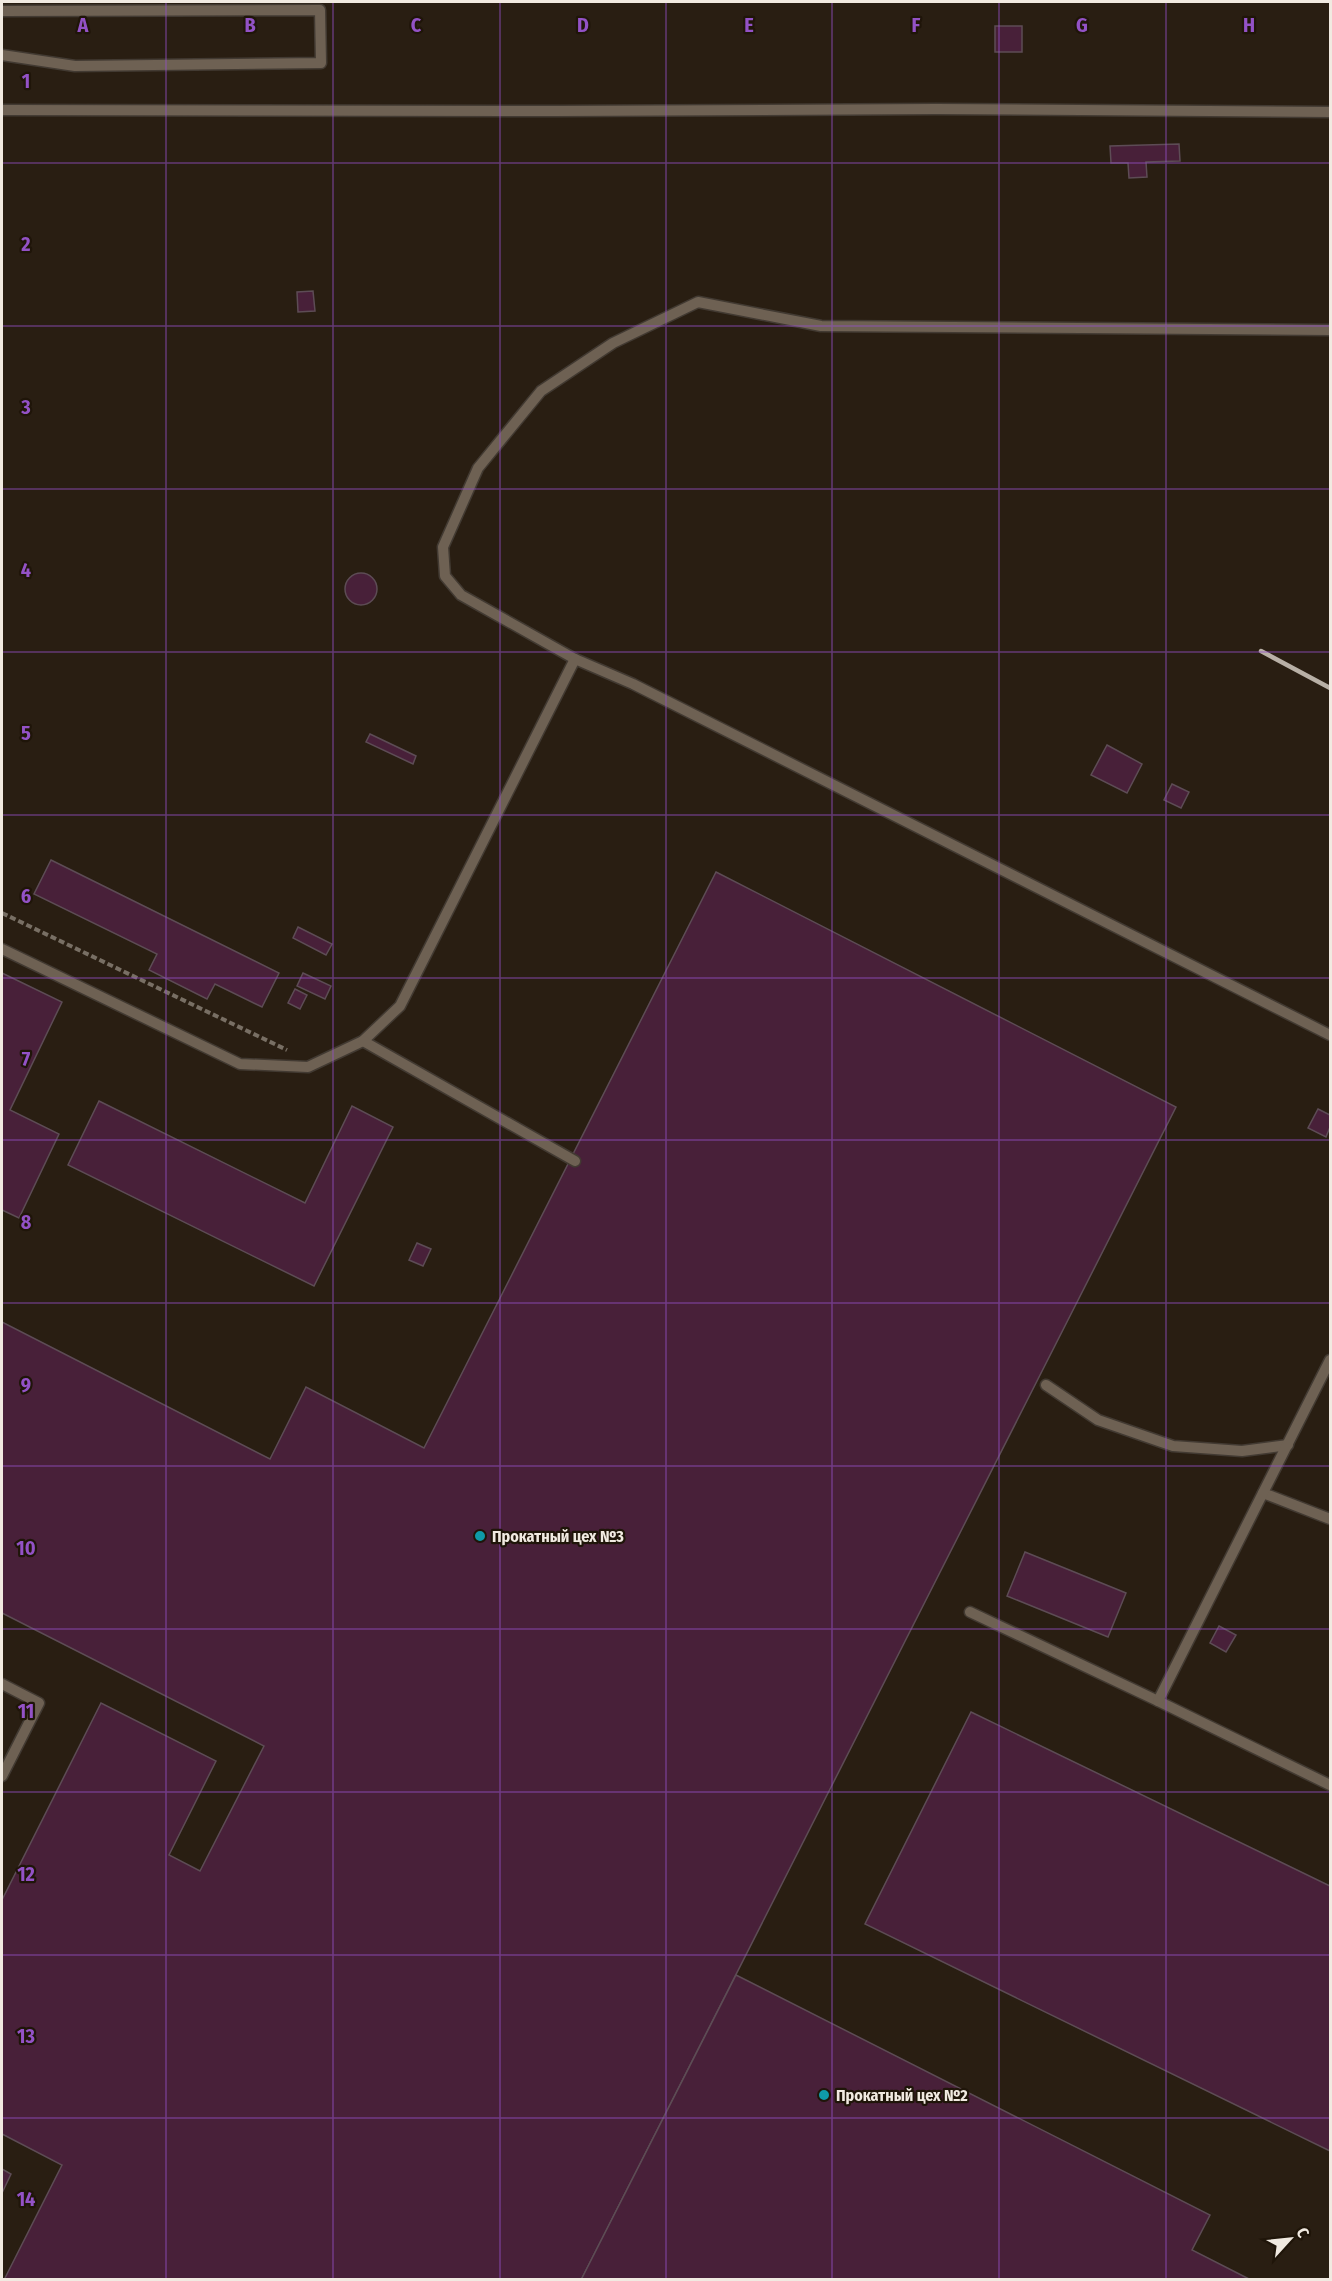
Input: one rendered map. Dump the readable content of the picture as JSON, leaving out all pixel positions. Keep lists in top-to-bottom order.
{
  "places": ["Прокатный цех №3", "Прокатный цех №2"],
  "north": "top right",
  "grid": {
    "columns": [
      "A",
      "B",
      "C",
      "D",
      "E",
      "F",
      "G",
      "H"
    ],
    "rows": [
      "1",
      "2",
      "3",
      "4",
      "5",
      "6",
      "7",
      "8",
      "9",
      "10",
      "11",
      "12",
      "13",
      "14"
    ]
  }
}
